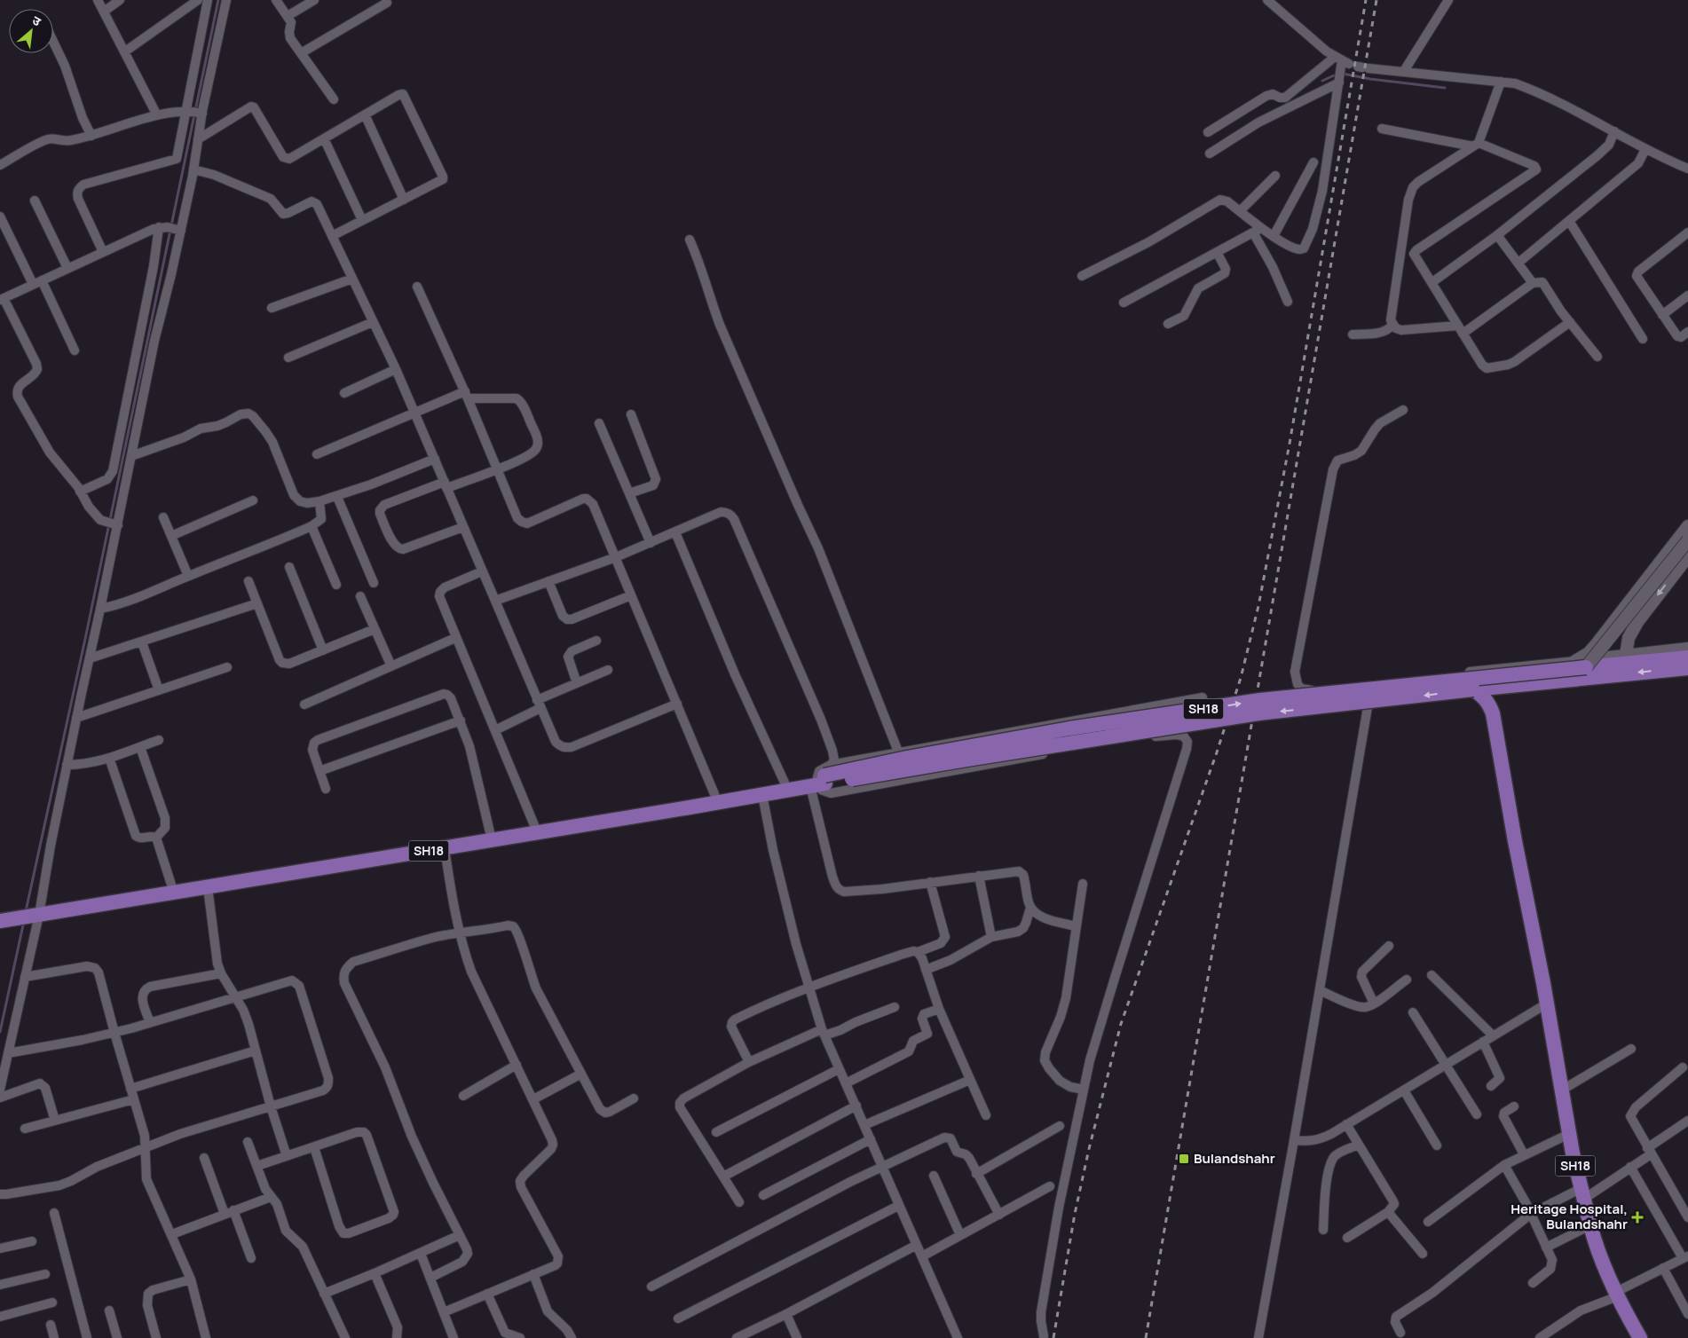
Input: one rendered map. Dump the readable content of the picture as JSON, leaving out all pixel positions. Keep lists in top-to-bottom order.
{
  "streets": {
    "main road": ["SH18"]
  },
  "places": {
    "transit": ["Bulandshahr"],
    "health": ["Heritage Hospital, Bulandshahr"]
  },
  "north": "top right"
}
